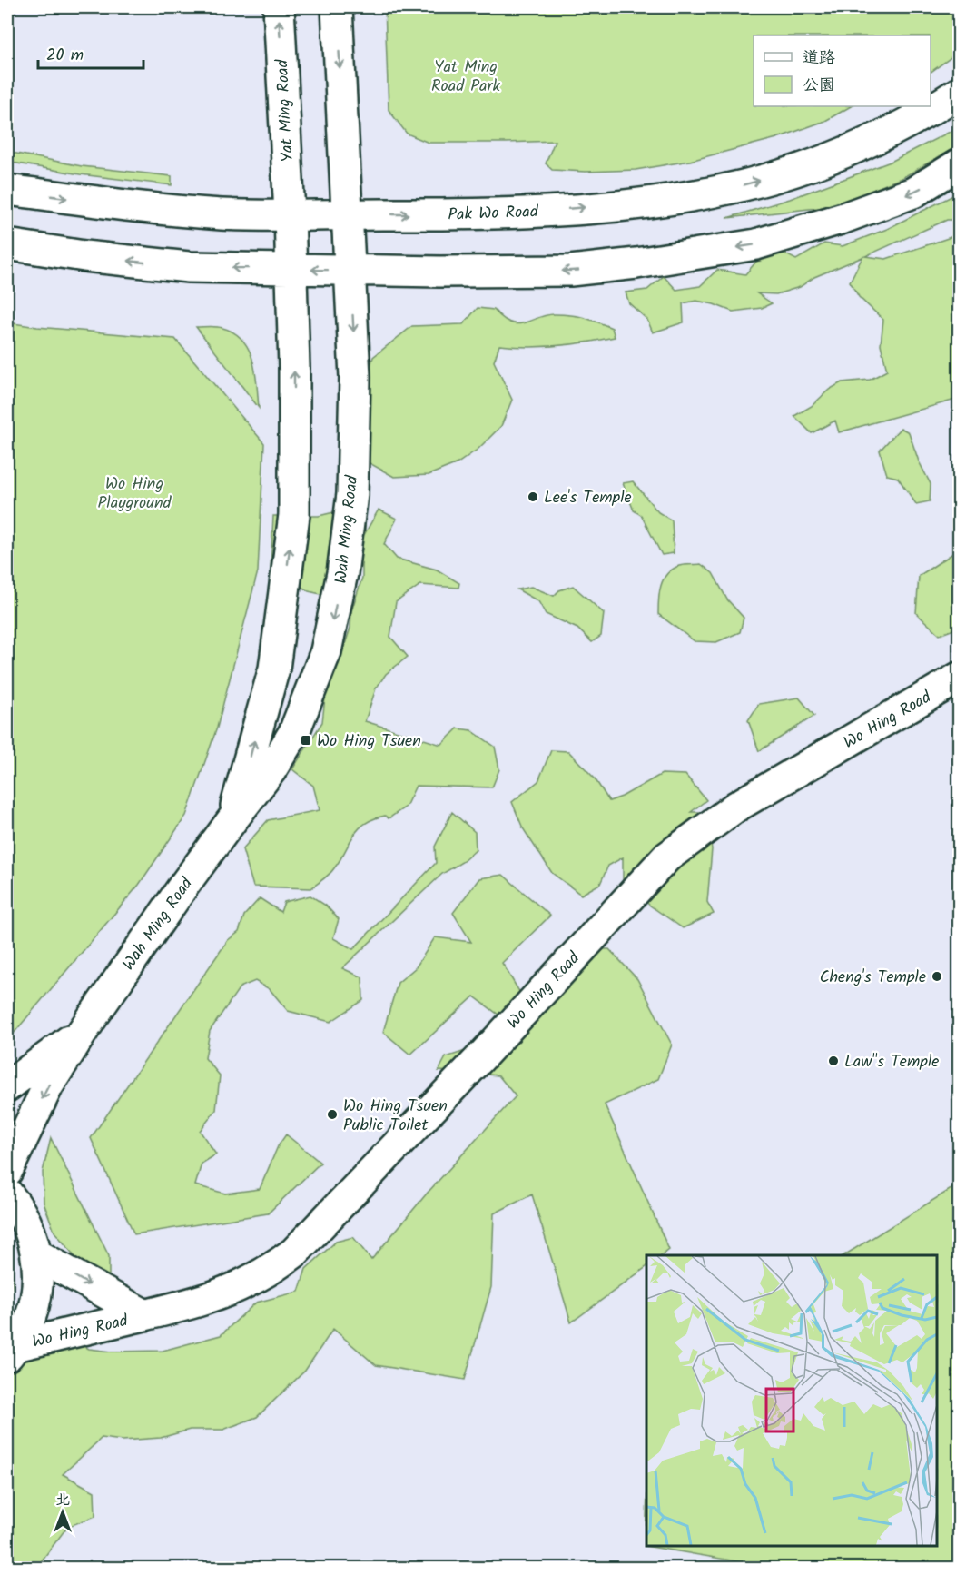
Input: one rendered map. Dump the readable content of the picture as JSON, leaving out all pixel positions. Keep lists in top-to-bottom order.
{
  "streets": {
    "main road": [
      "Yat Ming Road",
      "Pak Wo Road",
      "Wah Ming Road",
      "Wo Hing Road"
    ]
  },
  "crossings": [
    ["Yat Ming Road", "Pak Wo Road"],
    ["Yat Ming Road", "Wah Ming Road"],
    ["Pak Wo Road", "Wah Ming Road"]
  ],
  "parks": ["Yat Ming Road Park", "Wo Hing Playground"],
  "places": {
    "other": [
      "Lee's Temple",
      "Cheng's Temple",
      "Law\"s Temple",
      "Wo Hing Tsuen Public Toilet"
    ],
    "transit": ["Wo Hing Tsuen"]
  },
  "legend": ["道路", "公園"],
  "scale_bar": "20 m",
  "north": "top"
}
